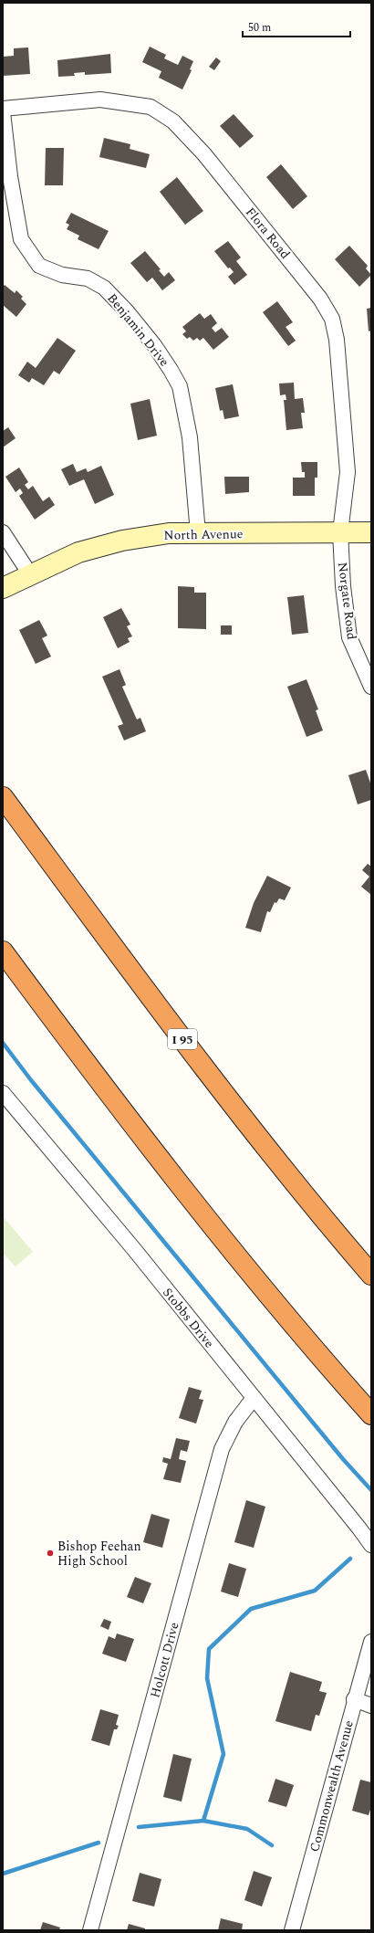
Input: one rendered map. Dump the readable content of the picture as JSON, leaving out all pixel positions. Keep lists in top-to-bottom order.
{
  "streets": {
    "highway": ["I 95"],
    "main road": ["North Avenue"],
    "street": [
      "Flora Road",
      "Benjamin Drive",
      "Norgate Road",
      "Stobbs Drive",
      "Holcott Drive",
      "Commonwealth Avenue"
    ]
  },
  "crossings": [
    ["Flora Road", "North Avenue"],
    ["Flora Road", "Norgate Road"],
    ["Benjamin Drive", "North Avenue"],
    ["North Avenue", "Norgate Road"],
    ["Stobbs Drive", "Holcott Drive"]
  ],
  "places": ["Bishop Feehan High School"],
  "scale_bar": "50 m"
}
